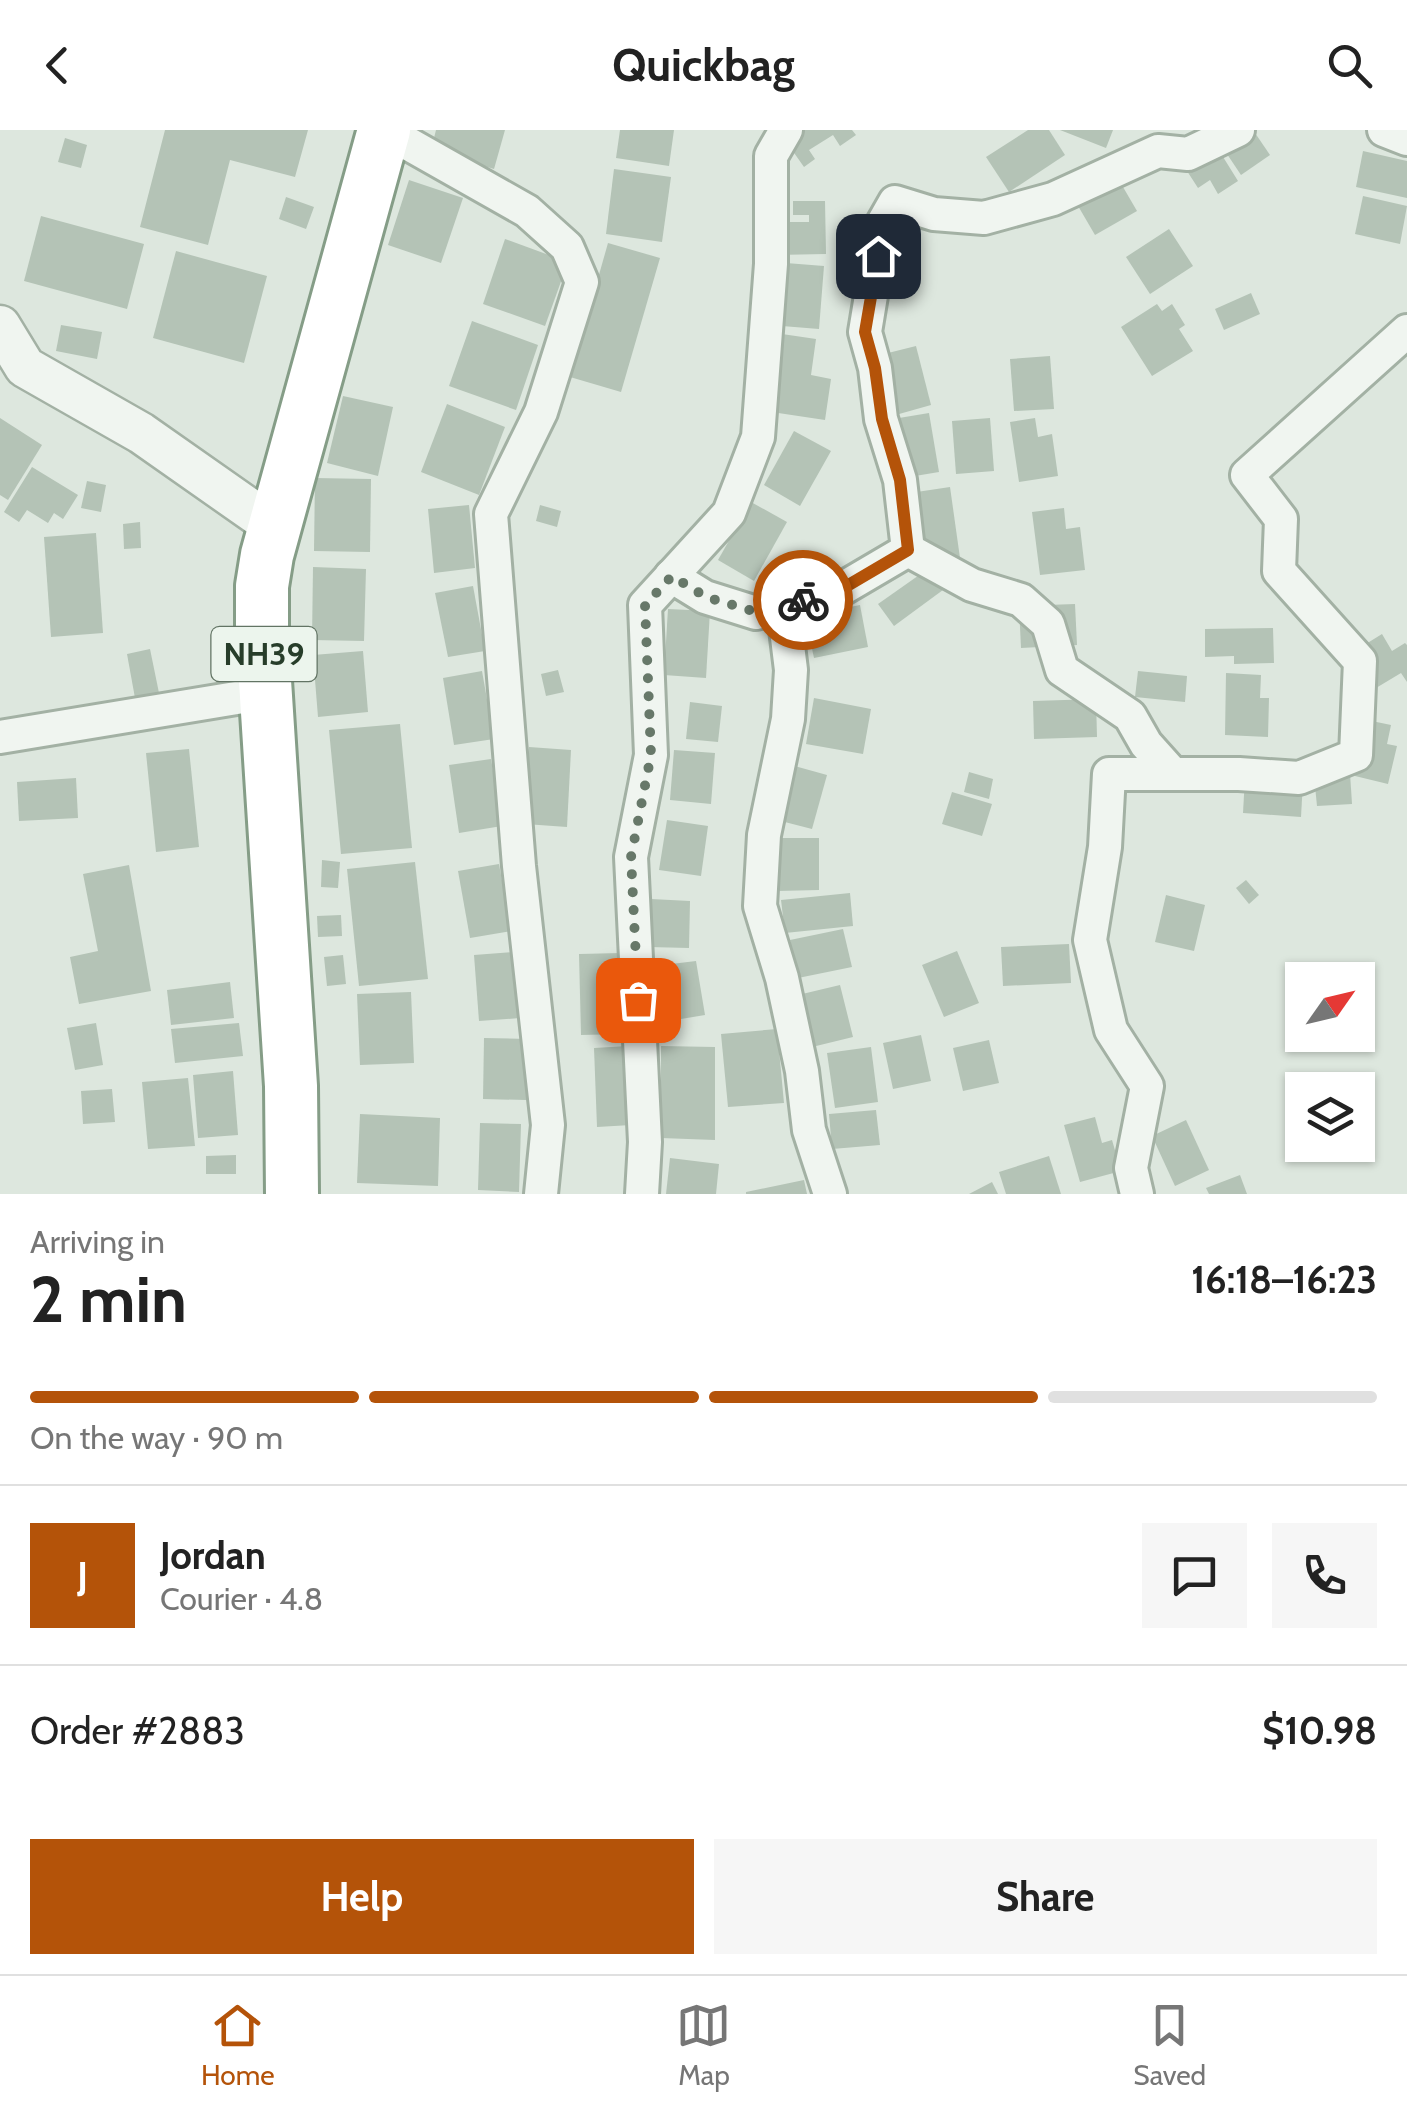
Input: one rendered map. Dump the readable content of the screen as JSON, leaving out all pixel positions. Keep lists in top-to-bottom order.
{
  "streets": {
    "highway": ["NH39"]
  },
  "north": "top right",
  "page": {
    "header": "Quickbag",
    "heading": ["2 min", "Arriving in", "16:18–16:23"],
    "panel": [
      "Jordan",
      "Courier · 4.8",
      "Order #2883",
      "$10.98"
    ],
    "bar": "On the way · 90 m",
    "round": "J",
    "buttons": ["Help", "Share"],
    "tabs": ["Home", "Map", "Saved"]
  }
}
